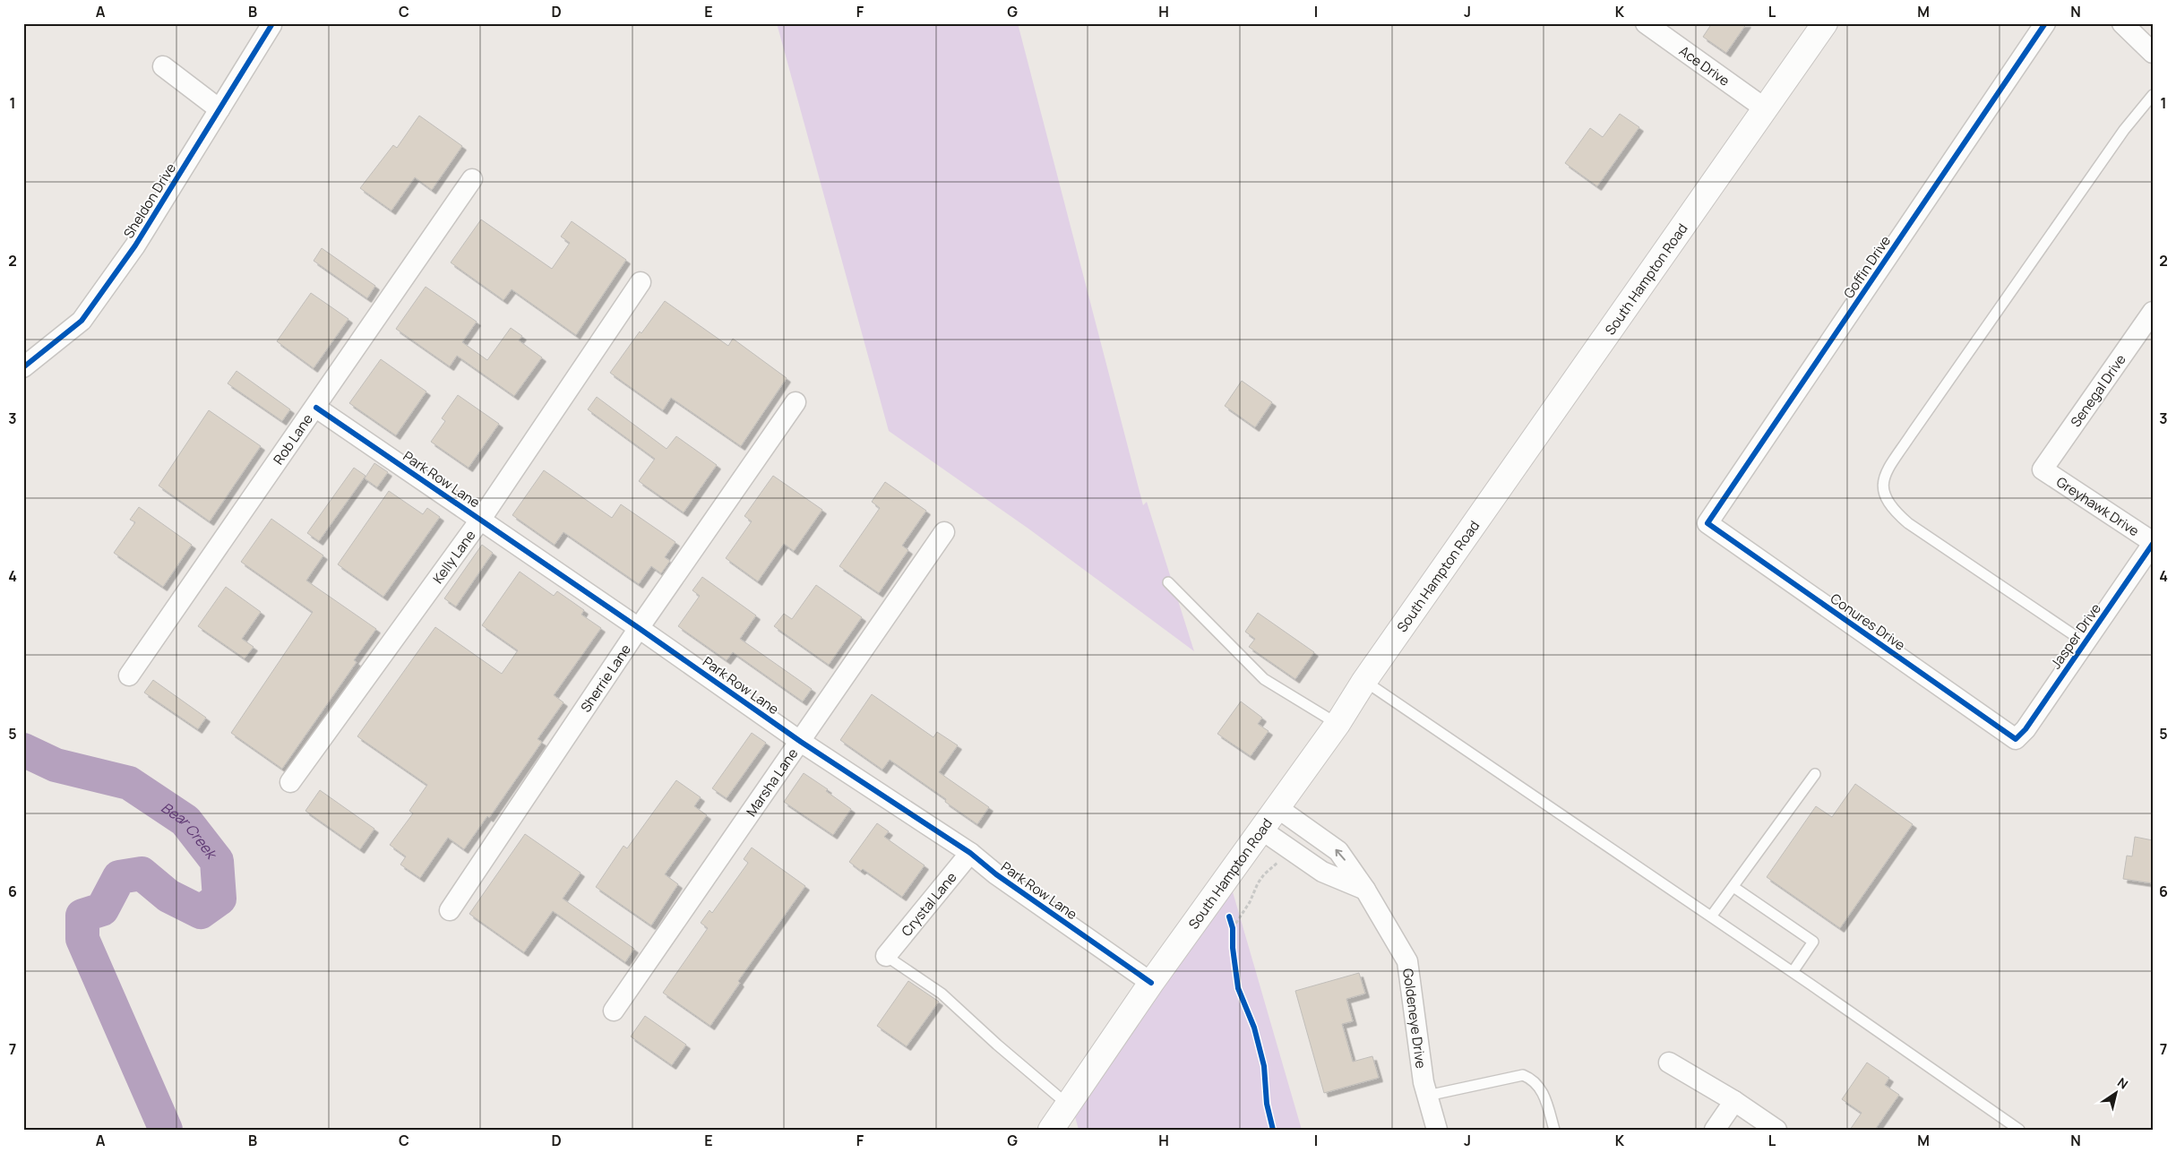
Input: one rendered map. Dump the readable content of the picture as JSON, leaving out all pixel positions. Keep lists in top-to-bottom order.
{
  "streets": {
    "main road": ["South Hampton Road"],
    "street": [
      "Ace Drive",
      "Sheldon Drive",
      "Goffin Drive",
      "Senegal Drive",
      "Rob Lane",
      "Park Row Lane",
      "Greyhawk Drive",
      "Kelly Lane",
      "Conures Drive",
      "Jasper Drive",
      "Sherrie Lane",
      "Marsha Lane",
      "Crystal Lane",
      "Goldeneye Drive"
    ]
  },
  "crossings": [
    ["Ace Drive", "South Hampton Road"],
    ["Goffin Drive", "Conures Drive"],
    ["South Hampton Road", "Park Row Lane"],
    ["South Hampton Road", "Goldeneye Drive"],
    ["Senegal Drive", "Greyhawk Drive"],
    ["Rob Lane", "Park Row Lane"],
    ["Park Row Lane", "Kelly Lane"],
    ["Park Row Lane", "Sherrie Lane"],
    ["Park Row Lane", "Marsha Lane"],
    ["Park Row Lane", "Crystal Lane"],
    ["Greyhawk Drive", "Jasper Drive"],
    ["Conures Drive", "Jasper Drive"]
  ],
  "water": ["Bear Creek"],
  "north": "top right",
  "grid": {
    "columns": [
      "A",
      "B",
      "C",
      "D",
      "E",
      "F",
      "G",
      "H",
      "I",
      "J",
      "K",
      "L",
      "M",
      "N"
    ],
    "rows": [
      "1",
      "2",
      "3",
      "4",
      "5",
      "6",
      "7"
    ]
  }
}
